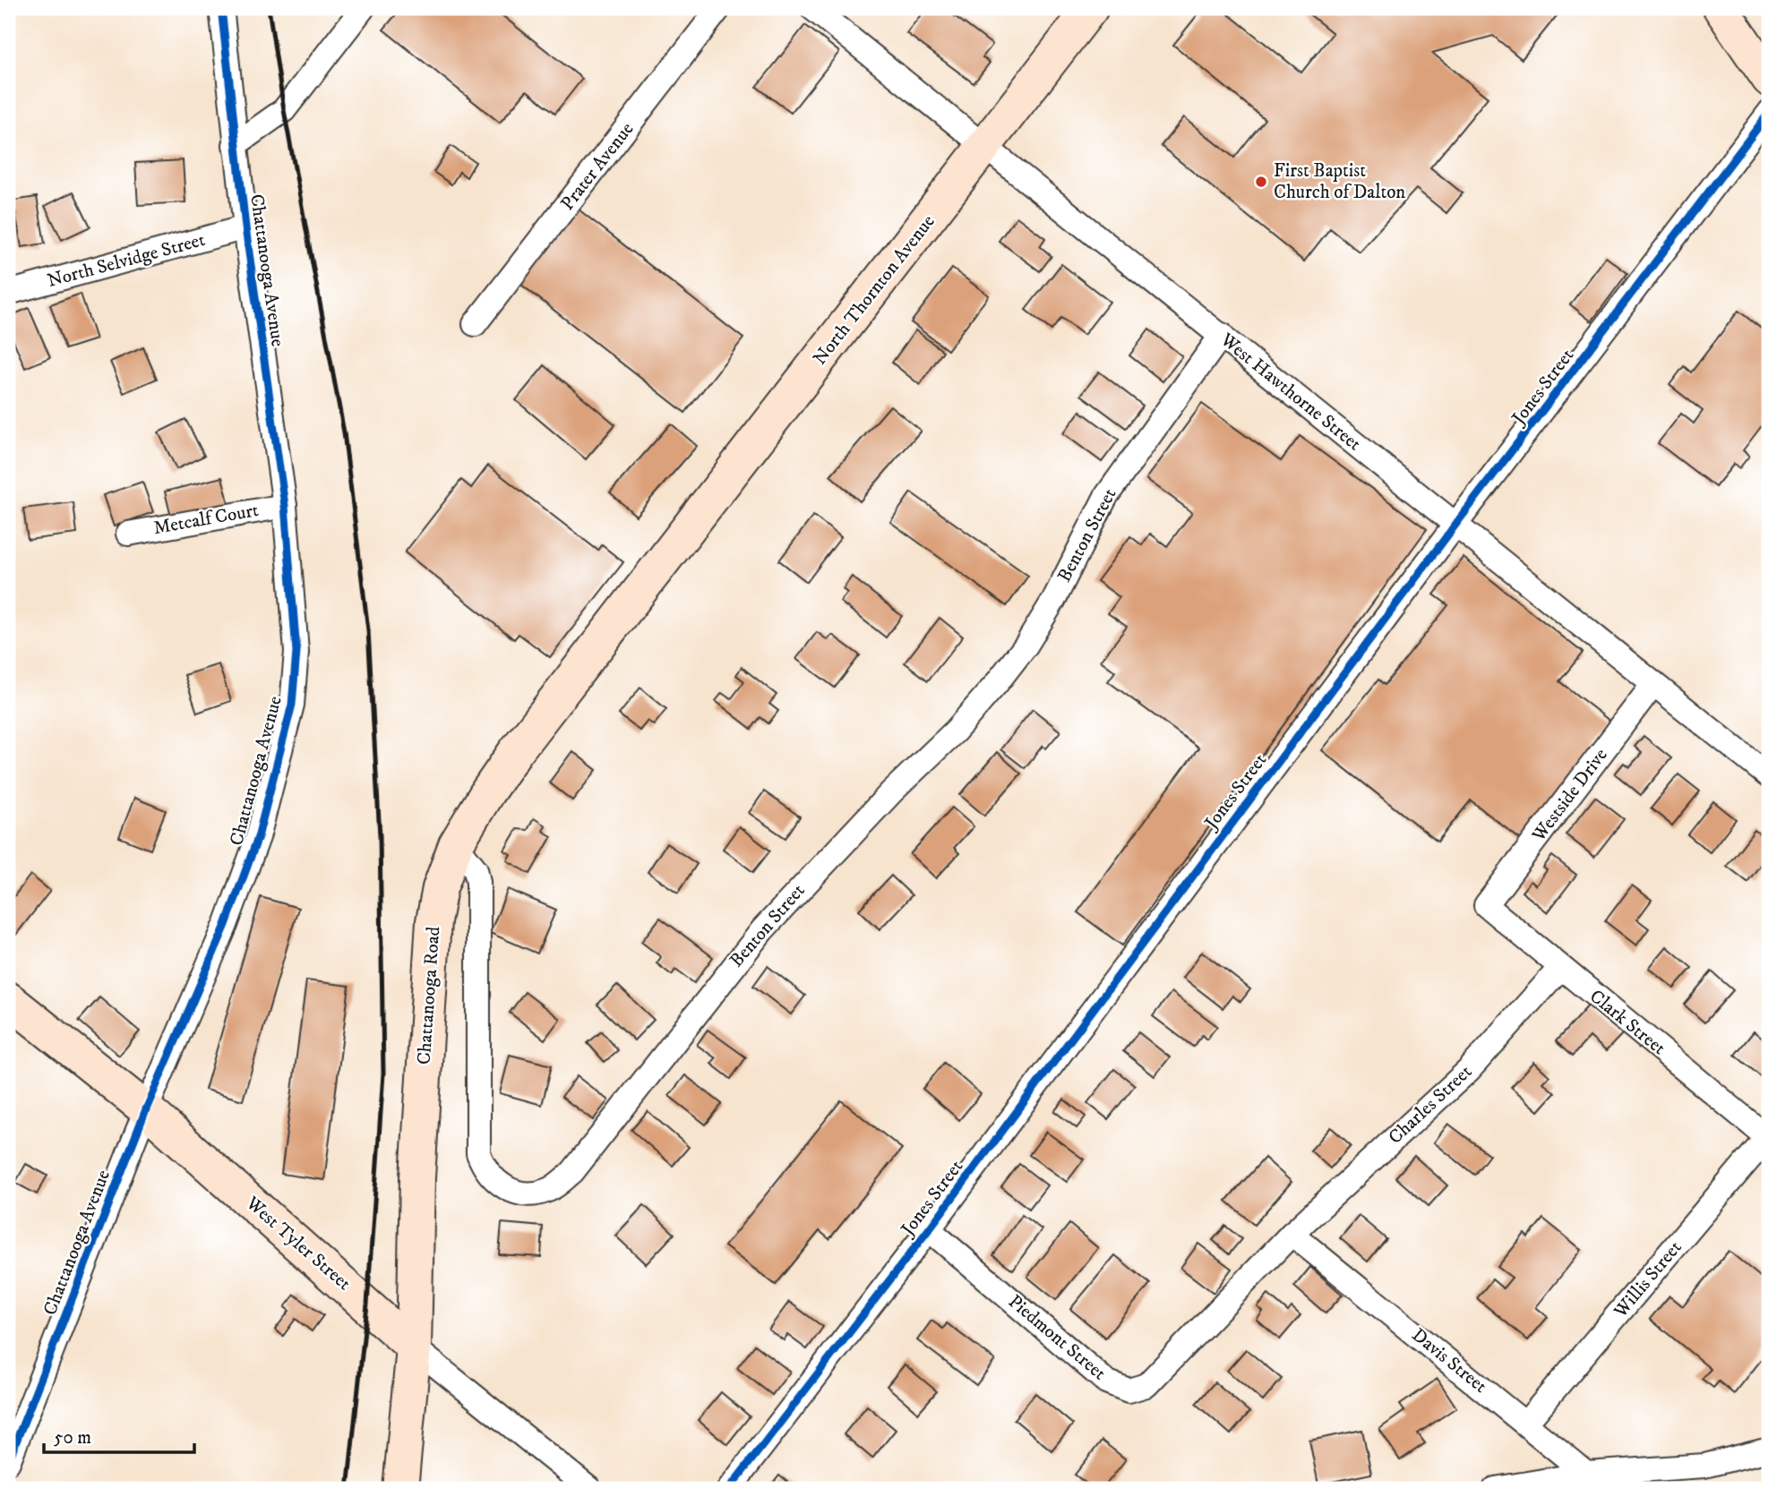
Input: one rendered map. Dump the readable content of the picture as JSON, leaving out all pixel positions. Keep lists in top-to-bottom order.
{
  "streets": {
    "main road": ["North Thornton Avenue", "Chattanooga Road", "West Tyler Street"],
    "street": [
      "Prater Avenue",
      "North Selvidge Street",
      "Chattanooga Avenue",
      "Jones Street",
      "West Hawthorne Street",
      "Metcalf Court",
      "Benton Street",
      "Westside Drive",
      "Clark Street",
      "Charles Street",
      "Willis Street",
      "Piedmont Street",
      "Davis Street"
    ]
  },
  "crossings": [
    ["North Selvidge Street", "Chattanooga Avenue"],
    ["Chattanooga Avenue", "Metcalf Court"],
    ["Chattanooga Avenue", "West Tyler Street"],
    ["North Thornton Avenue", "West Hawthorne Street"],
    ["North Thornton Avenue", "Chattanooga Road"],
    ["Jones Street", "West Hawthorne Street"],
    ["Jones Street", "Piedmont Street"],
    ["West Hawthorne Street", "Benton Street"],
    ["West Hawthorne Street", "Westside Drive"],
    ["Benton Street", "Chattanooga Road"],
    ["Westside Drive", "Clark Street"],
    ["Chattanooga Road", "West Tyler Street"],
    ["Clark Street", "Charles Street"],
    ["Clark Street", "Willis Street"],
    ["Charles Street", "Piedmont Street"],
    ["Charles Street", "Davis Street"],
    ["Willis Street", "Davis Street"],
    ["Piedmont Street", "Davis Street"]
  ],
  "places": ["First Baptist Church of Dalton"],
  "scale_bar": "50 m"
}
